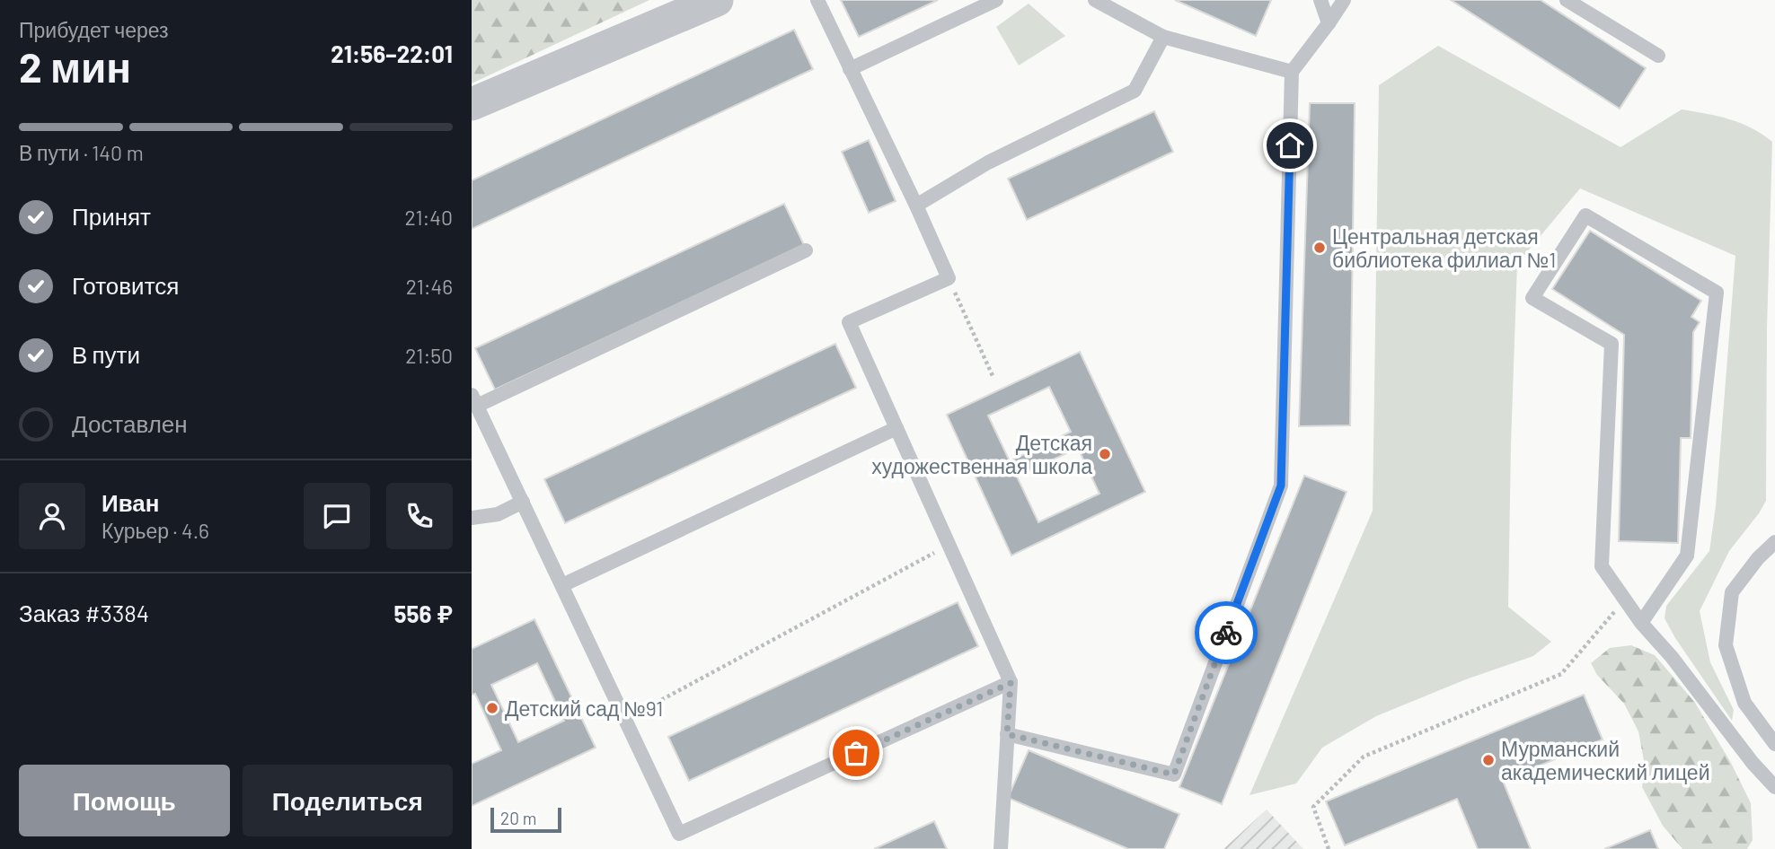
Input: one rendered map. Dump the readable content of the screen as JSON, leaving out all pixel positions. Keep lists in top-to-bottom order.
{
  "places": [
    "Центральная детская библиотека филиал №1",
    "Детская художественная школа",
    "Детский сад №91",
    "Мурманский академический лицей"
  ],
  "scale_bar": "20 m",
  "page": {
    "heading": ["2 мин", "Прибудет через", "21:56–22:01"],
    "panel": [
      "Иван",
      "Курьер · 4.6",
      "Заказ #3384",
      "556 ₽"
    ],
    "bar": "В пути · 140 m",
    "list": [
      ["Принят", "21:40"],
      ["Готовится", "21:46"],
      ["В пути", "21:50"],
      "Доставлен"
    ],
    "buttons": ["Помощь", "Поделиться"],
    "scale": "20 m"
  }
}
